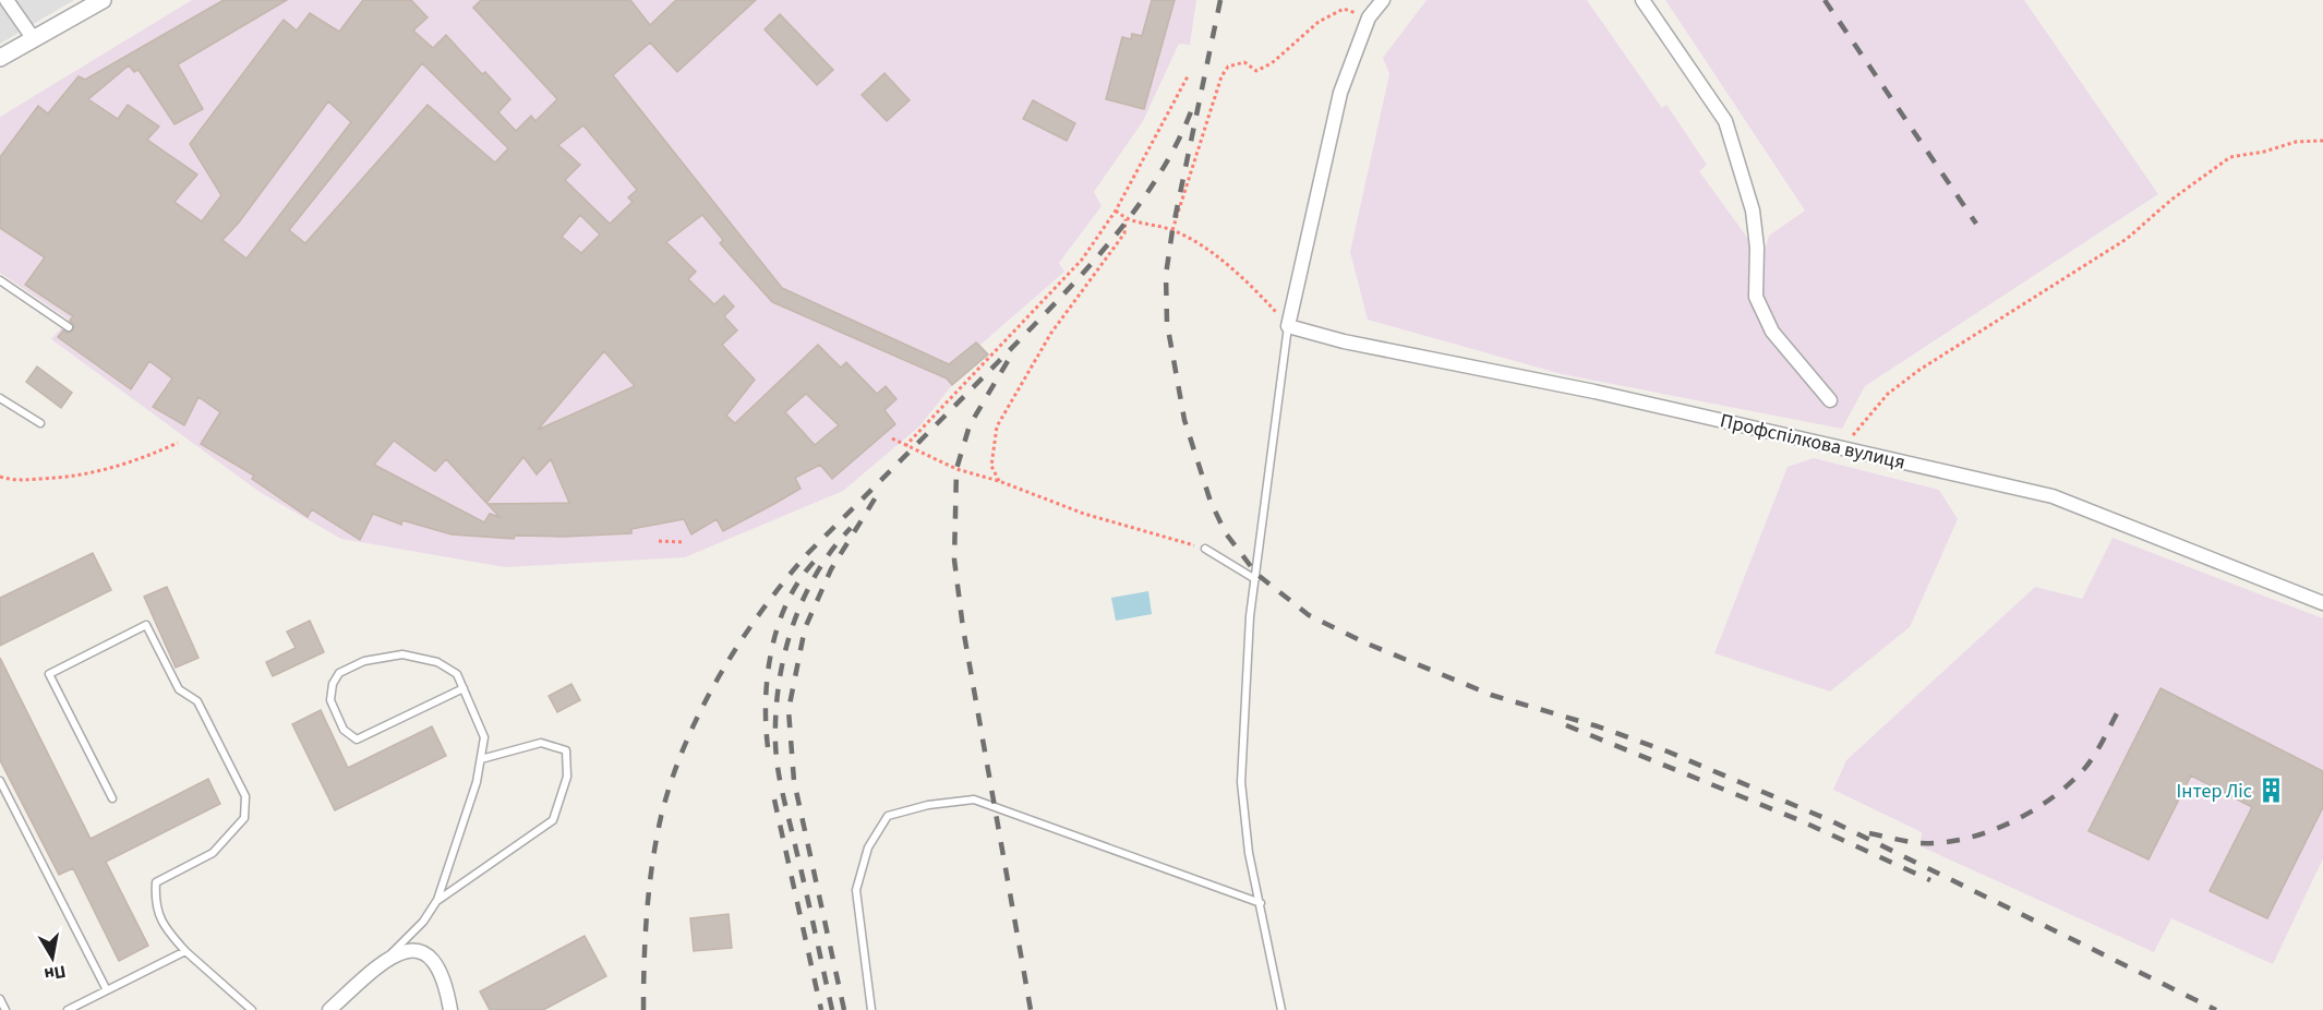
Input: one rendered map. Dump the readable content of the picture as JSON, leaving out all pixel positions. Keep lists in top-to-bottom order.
{
  "streets": {
    "street": ["Профспілкова вулиця"]
  },
  "places": {
    "building": ["Інтер Ліс"]
  },
  "north": "bottom"
}
